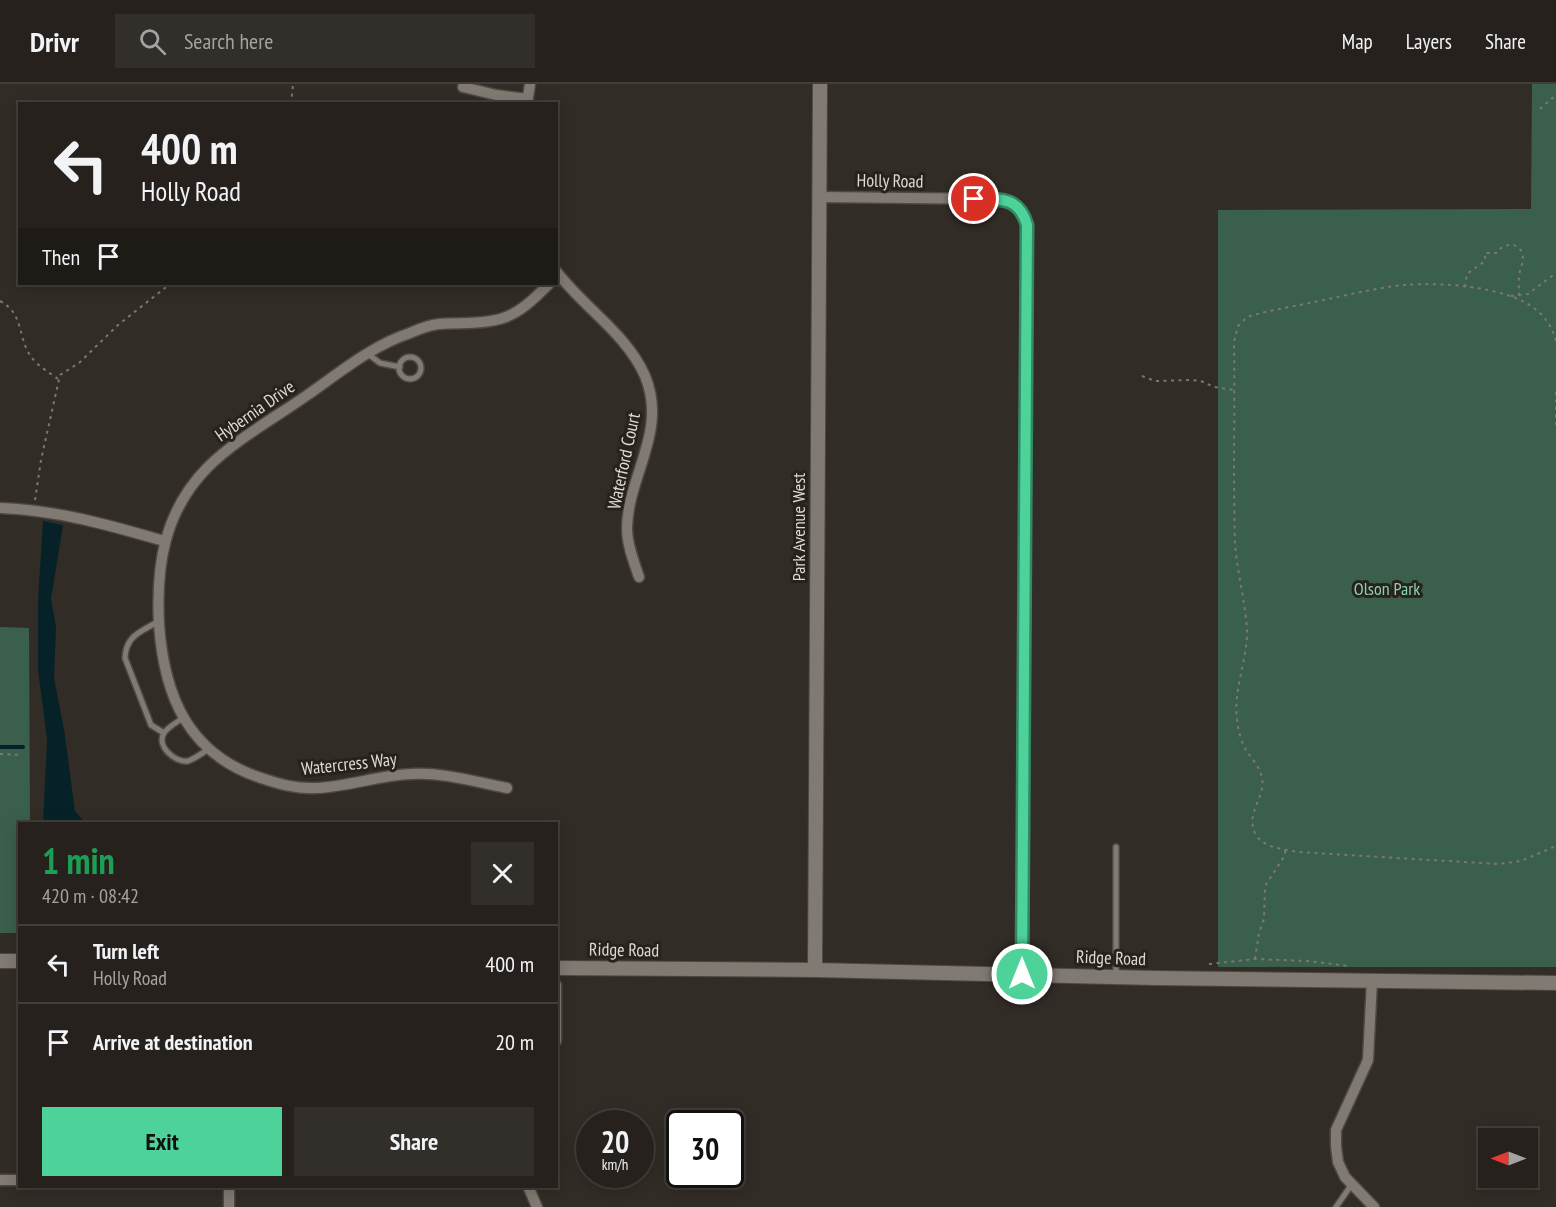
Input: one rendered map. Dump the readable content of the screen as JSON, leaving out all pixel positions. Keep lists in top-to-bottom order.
{
  "streets": {
    "street": [
      "Holly Road",
      "Hybernia Drive",
      "Waterford Court",
      "Park Avenue West",
      "Watercress Way",
      "Ridge Road"
    ]
  },
  "crossings": [
    ["Holly Road", "Park Avenue West"],
    ["Holly Road", "Ridge Road"],
    ["Hybernia Drive", "Watercress Way"],
    ["Park Avenue West", "Ridge Road"]
  ],
  "parks": ["Olson Park"],
  "north": "left",
  "page": {
    "header": "Drivr",
    "search": "Search here",
    "nav": ["Map", "Layers", "Share"],
    "turn": ["400 m", "Holly Road"],
    "then": "Then",
    "heading": ["1 min", "420 m · 08:42"],
    "list": [
      {
        "name": "Turn left",
        "note": "Holly Road",
        "value": "400 m"
      },
      {
        "name": "Arrive at destination",
        "value": "20 m"
      }
    ],
    "buttons": ["Exit", "Share"],
    "speed": "20 km/h",
    "limit": "30"
  }
}
